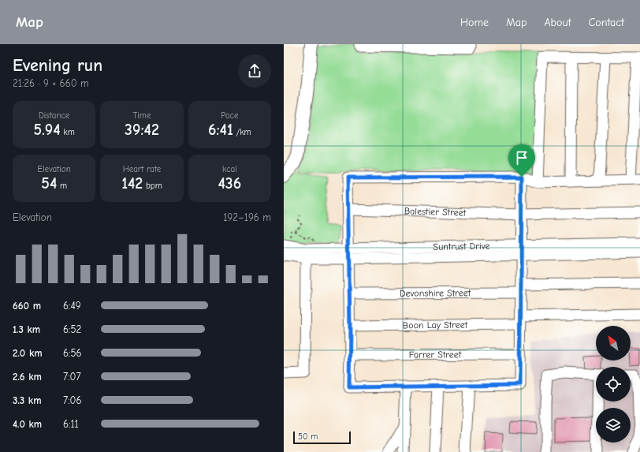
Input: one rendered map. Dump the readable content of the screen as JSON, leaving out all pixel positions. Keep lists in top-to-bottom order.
{
  "streets": {
    "street": [
      "Balestier Street",
      "Suntrust Drive",
      "Devonshire Street",
      "Boon Lay Street",
      "Farrer Street"
    ]
  },
  "scale_bar": "50 m",
  "north": "top left",
  "page": {
    "header": "Map",
    "nav": [
      "Home",
      "Map",
      "About",
      "Contact"
    ],
    "heading": ["Evening run", "21:26 · 9 × 660 m"],
    "stats": [
      ["Distance", "5.94 km"],
      ["Time", "39:42"],
      ["Pace", "6:41 /km"],
      ["Elevation", "54 m"],
      ["Heart rate", "142 bpm"],
      ["kcal", "436"]
    ],
    "chart": ["Elevation", "192–196 m"],
    "list": [
      {
        "name": "660 m",
        "note": "6:49"
      },
      {
        "name": "1.3 km",
        "note": "6:52"
      },
      {
        "name": "2.0 km",
        "note": "6:56"
      },
      {
        "name": "2.6 km",
        "note": "7:07"
      },
      {
        "name": "3.3 km",
        "note": "7:06"
      },
      {
        "name": "4.0 km",
        "note": "6:11"
      }
    ],
    "scale": "50 m"
  }
}
